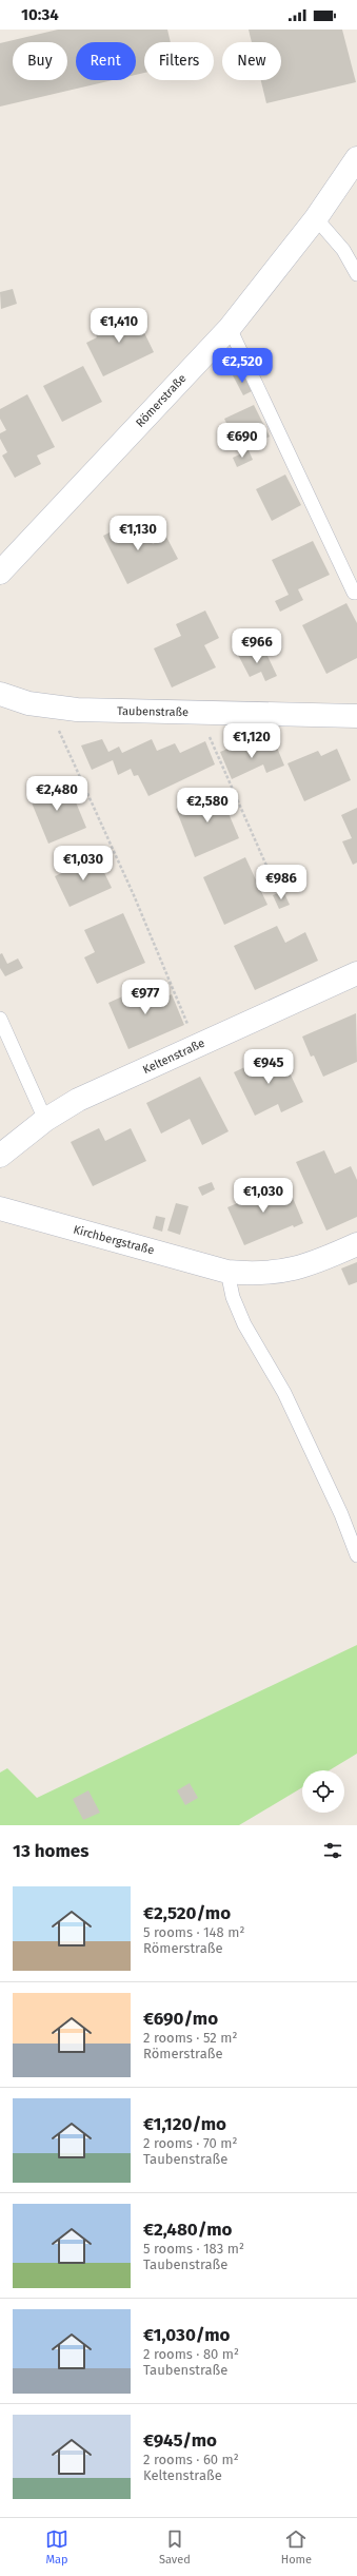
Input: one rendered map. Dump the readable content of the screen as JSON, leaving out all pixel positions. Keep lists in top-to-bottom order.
{
  "streets": {
    "street": [
      "Römerstraße",
      "Taubenstraße",
      "Keltenstraße",
      "Kirchbergstraße"
    ]
  },
  "page": {
    "status": "10:34",
    "chip": [
      "Buy",
      "Rent",
      "Filters",
      "New"
    ],
    "price": [
      "€1,410",
      "€2,520",
      "€690",
      "€1,130",
      "€966",
      "€1,120",
      "€2,480",
      "€2,580",
      "€1,030",
      "€986",
      "€977",
      "€945",
      "€1,030"
    ],
    "heading": "13 homes",
    "list": [
      {
        "name": "€2,520/mo",
        "note": "5 rooms · 148 m² · Römerstraße"
      },
      {
        "name": "€690/mo",
        "note": "2 rooms · 52 m² · Römerstraße"
      },
      {
        "name": "€1,120/mo",
        "note": "2 rooms · 70 m² · Taubenstraße"
      },
      {
        "name": "€2,480/mo",
        "note": "5 rooms · 183 m² · Taubenstraße"
      },
      {
        "name": "€1,030/mo",
        "note": "2 rooms · 80 m² · Taubenstraße"
      },
      {
        "name": "€945/mo",
        "note": "2 rooms · 60 m² · Keltenstraße"
      }
    ],
    "tabs": ["Map", "Saved", "Home"]
  }
}
